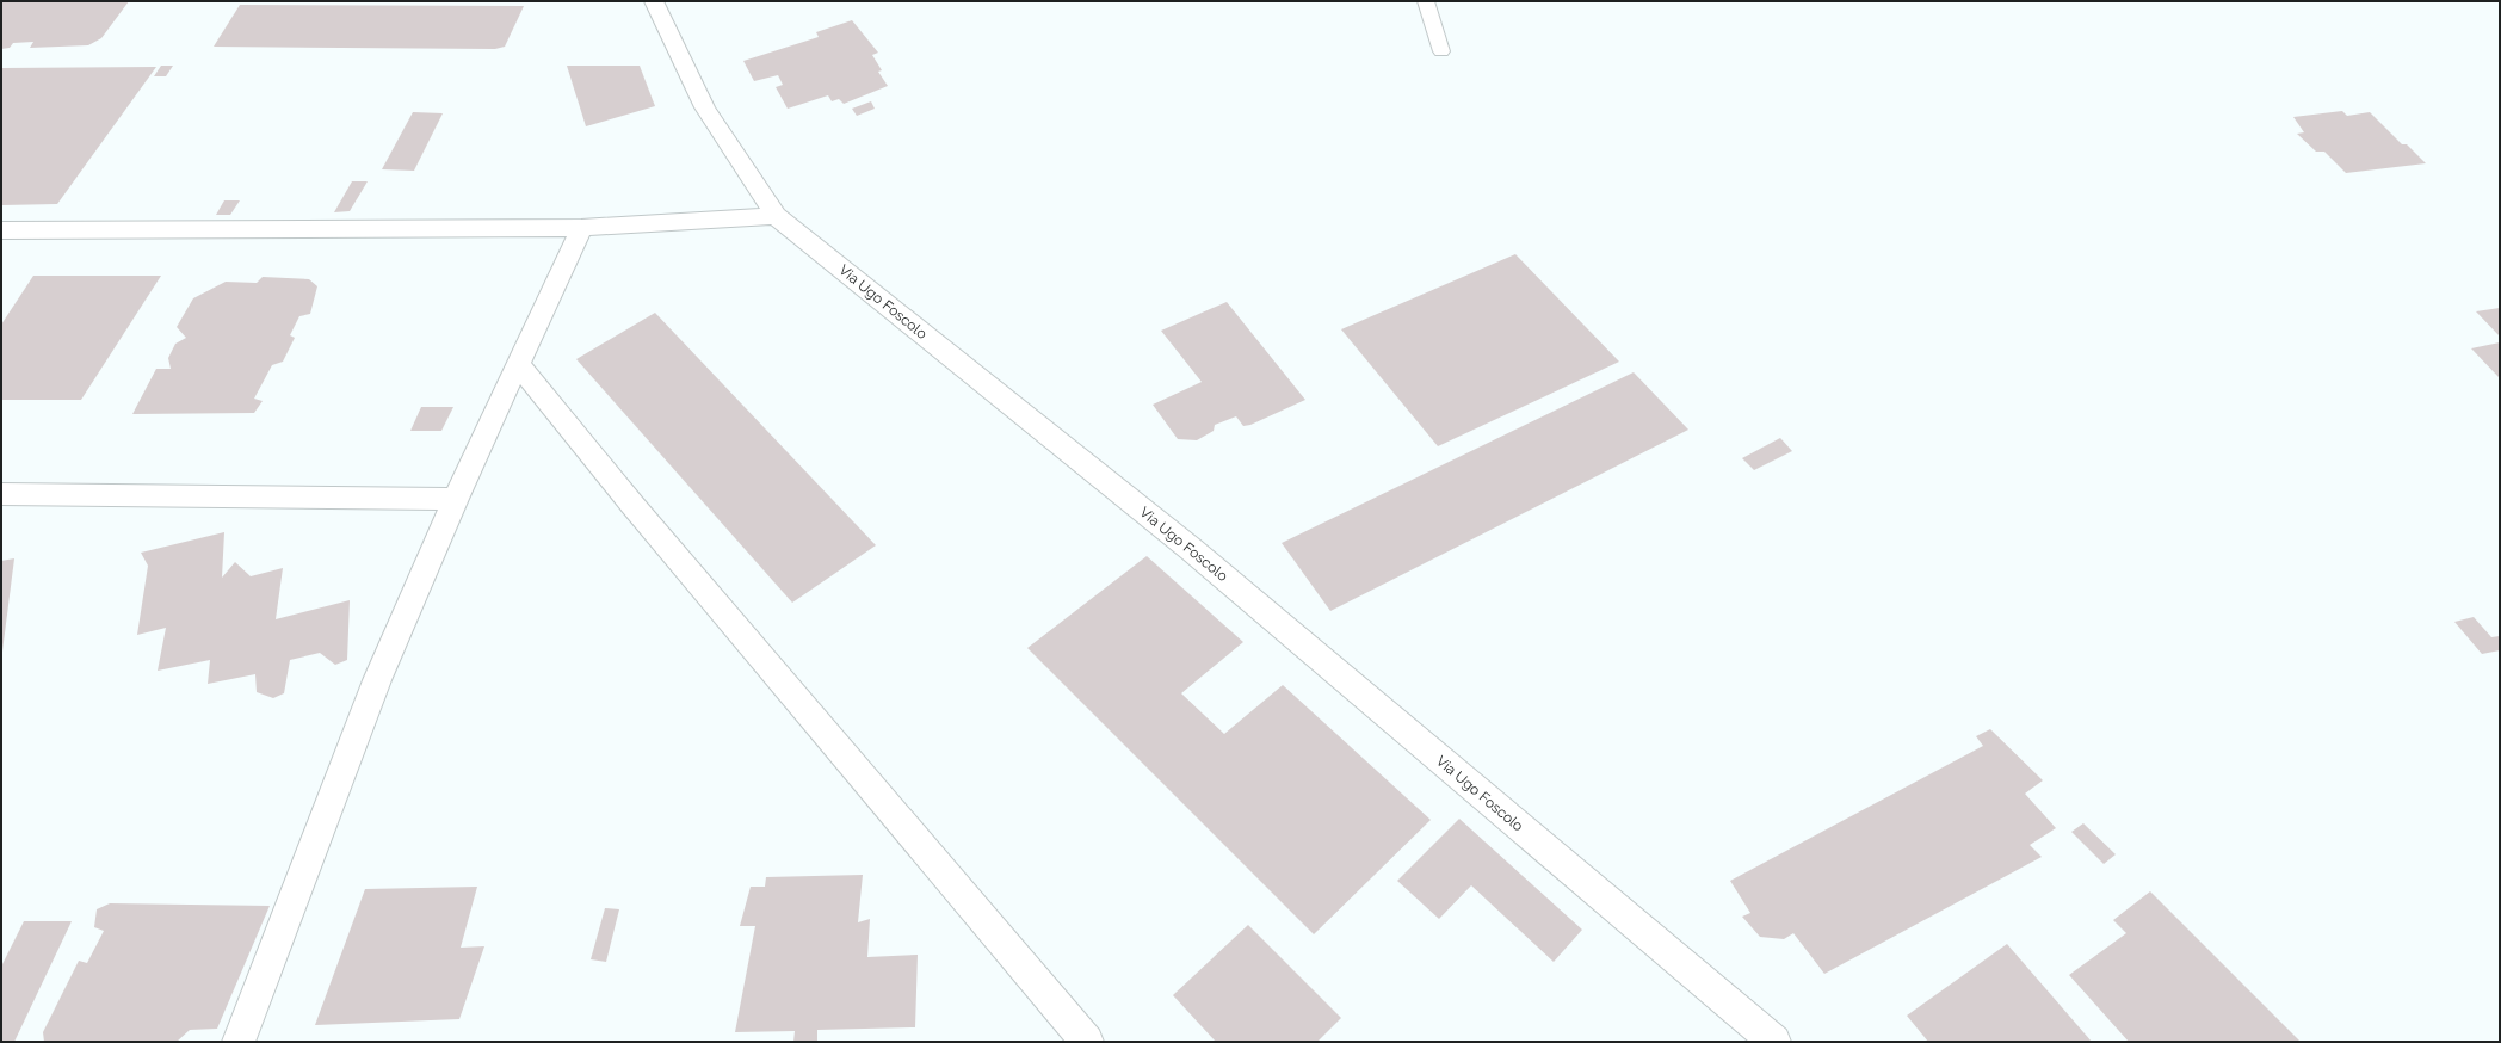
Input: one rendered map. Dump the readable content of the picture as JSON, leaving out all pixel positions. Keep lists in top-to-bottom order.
{
  "streets": {
    "street": ["Via Ugo Foscolo"]
  }
}
